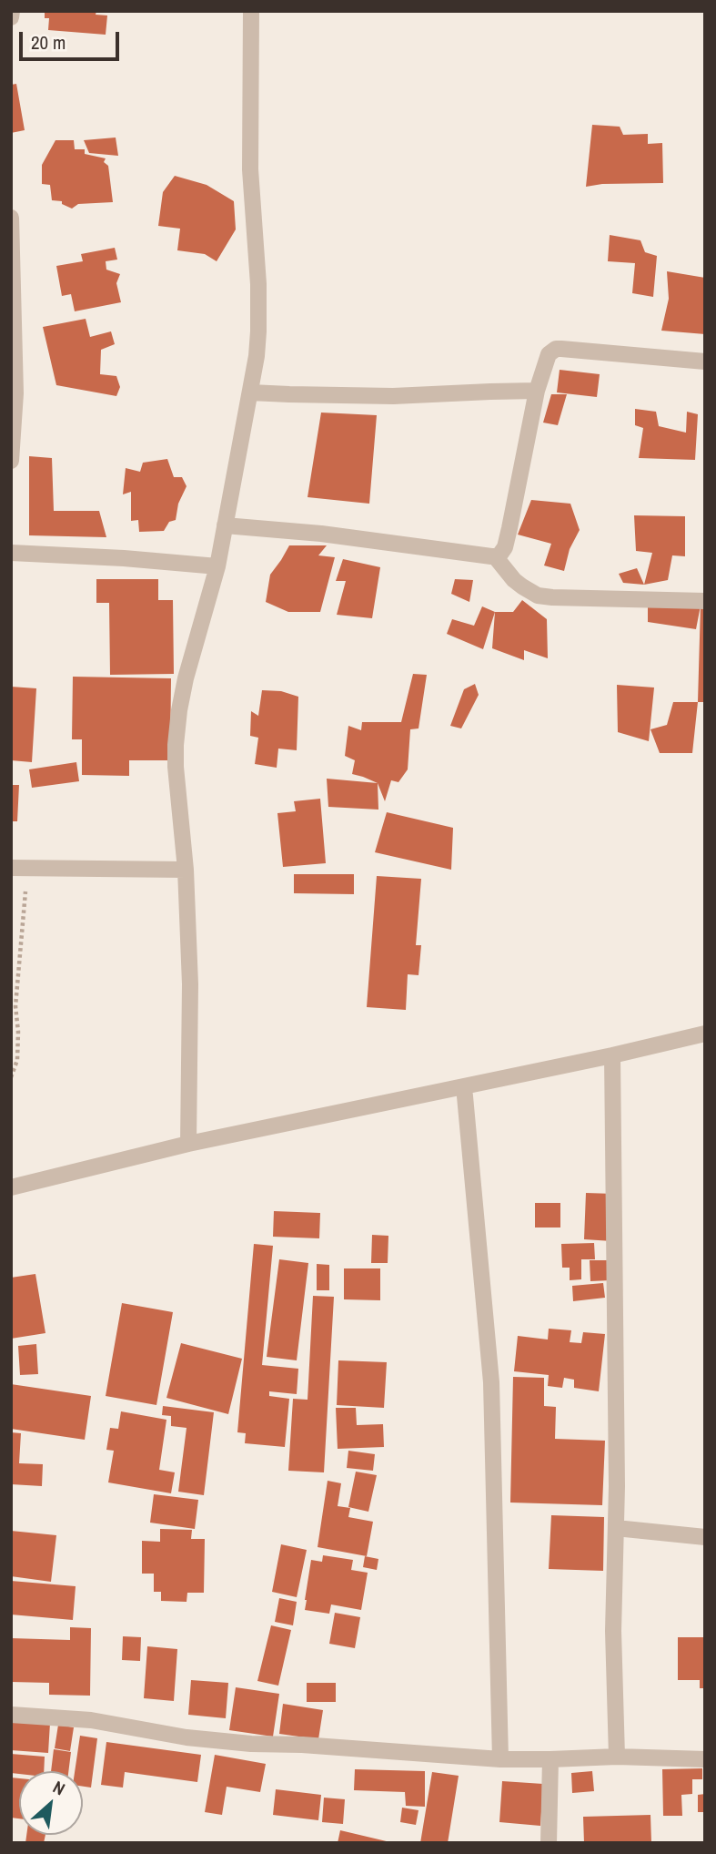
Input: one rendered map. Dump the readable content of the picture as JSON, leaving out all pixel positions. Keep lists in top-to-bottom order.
{
  "scale_bar": "20 m",
  "north": "top right"
}
